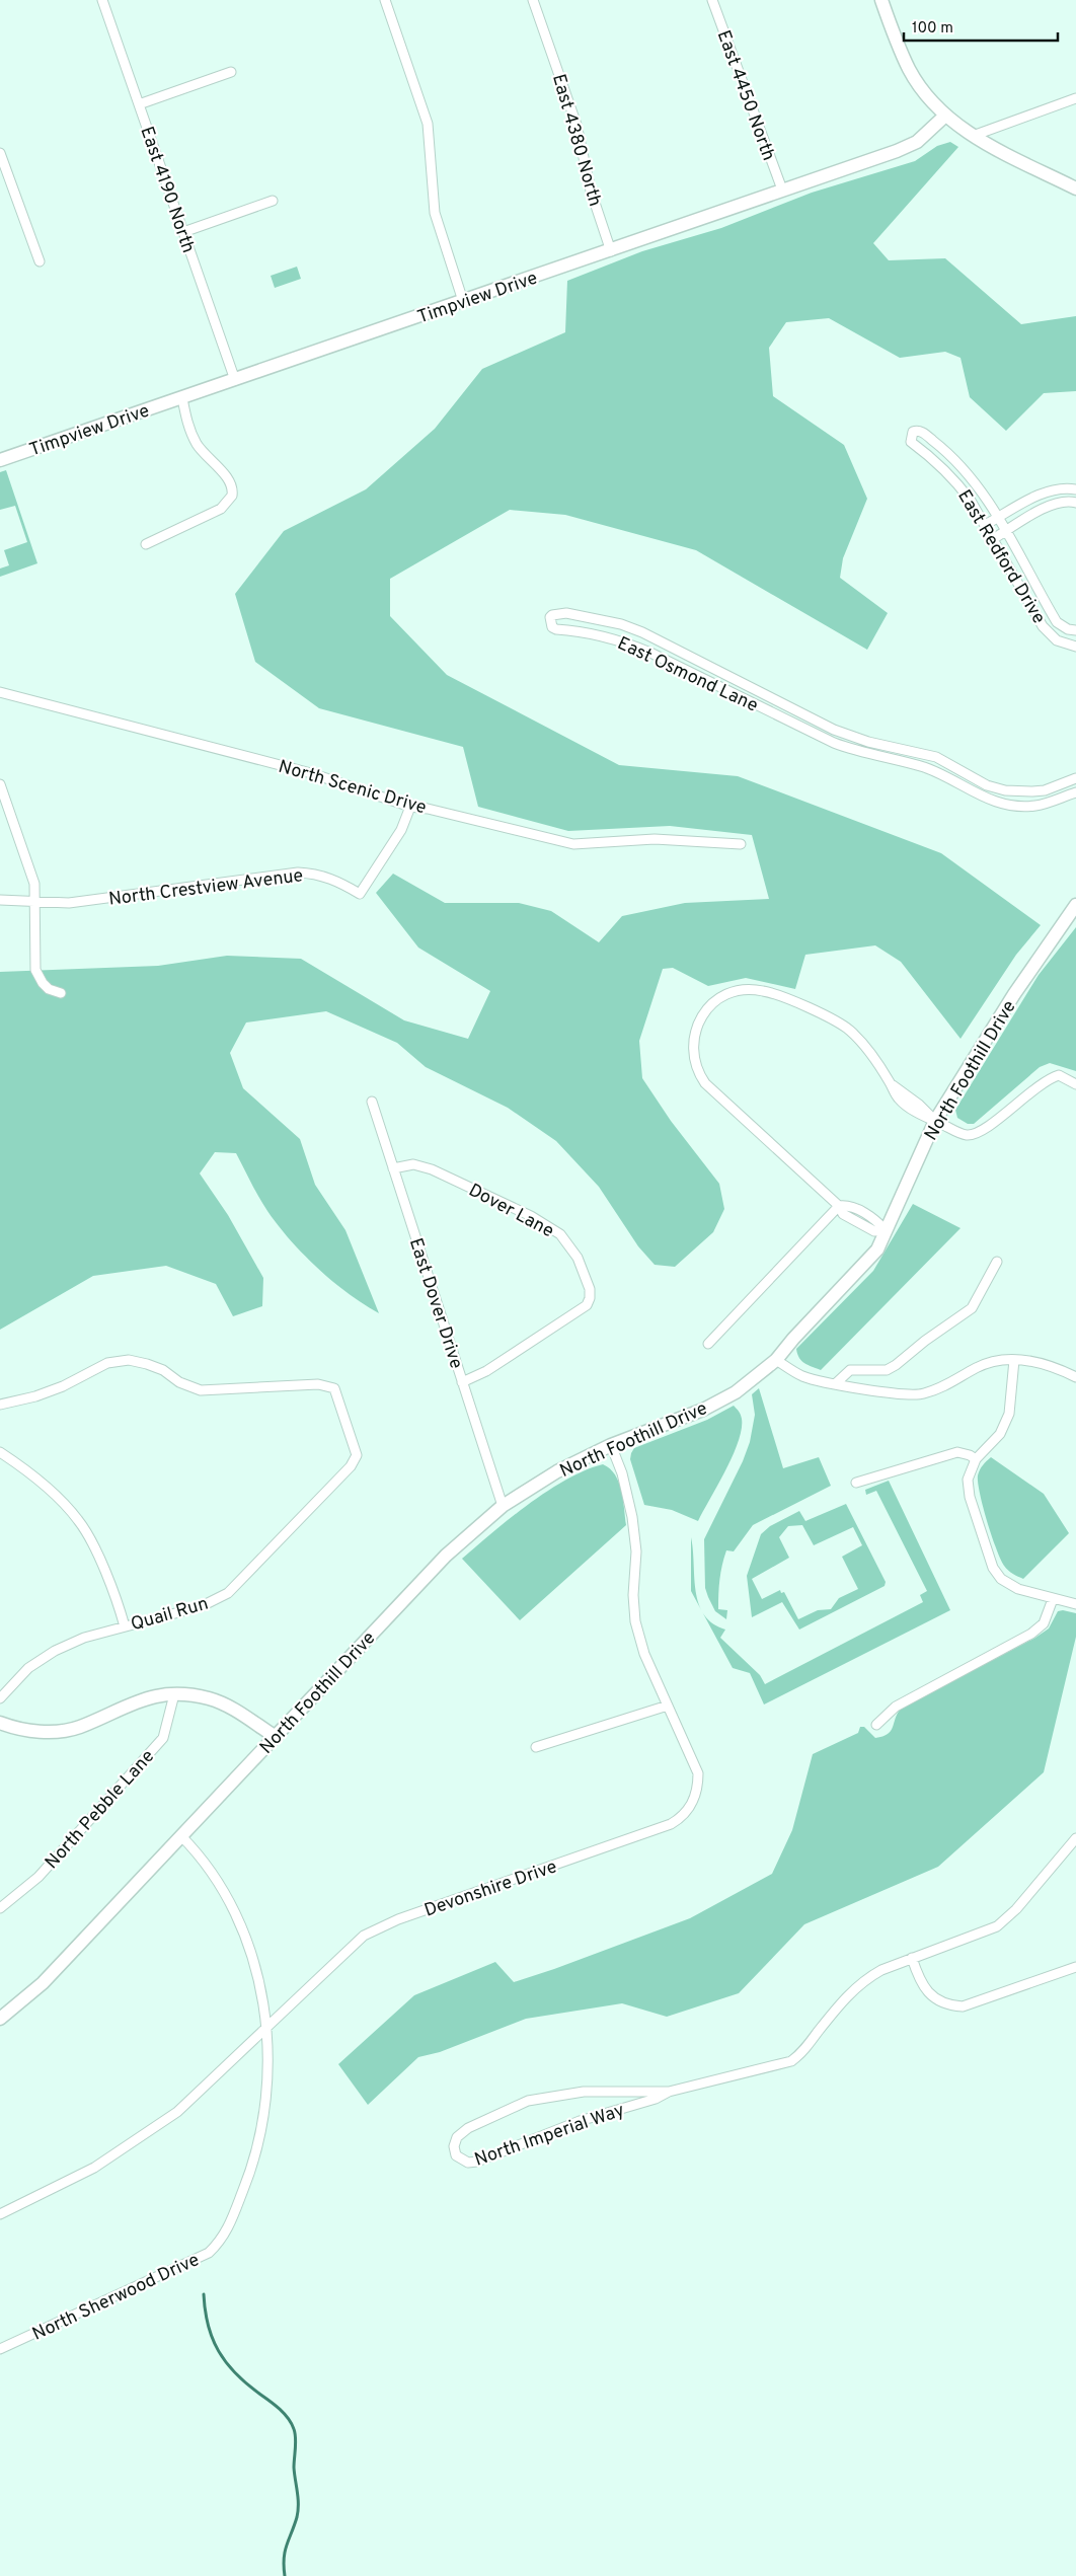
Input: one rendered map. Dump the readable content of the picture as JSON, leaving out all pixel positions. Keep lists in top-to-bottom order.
{
  "streets": {
    "street": [
      "East 4450 North",
      "East 4380 North",
      "East 4190 North",
      "Timpview Drive",
      "East Redford Drive",
      "East Osmond Lane",
      "North Scenic Drive",
      "North Crestview Avenue",
      "North Foothill Drive",
      "Dover Lane",
      "East Dover Drive",
      "Quail Run",
      "North Pebble Lane",
      "Devonshire Drive",
      "North Imperial Way",
      "North Sherwood Drive"
    ]
  },
  "crossings": [
    ["East 4450 North", "Timpview Drive"],
    ["East 4380 North", "Timpview Drive"],
    ["East 4190 North", "Timpview Drive"],
    ["North Scenic Drive", "North Crestview Avenue"],
    ["North Foothill Drive", "East Dover Drive"],
    ["North Foothill Drive", "Devonshire Drive"],
    ["North Foothill Drive", "North Sherwood Drive"],
    ["Dover Lane", "East Dover Drive"],
    ["Devonshire Drive", "North Sherwood Drive"]
  ],
  "scale_bar": "100 m"
}
